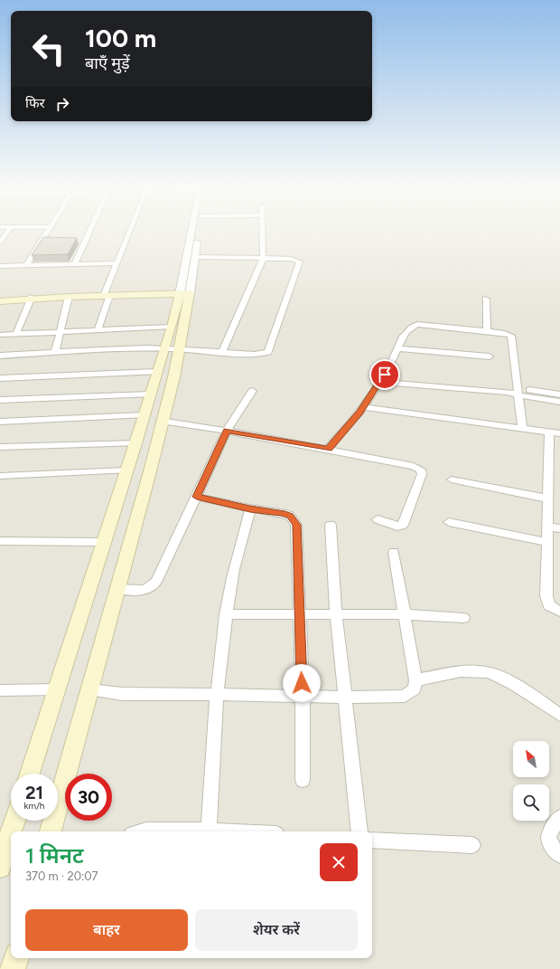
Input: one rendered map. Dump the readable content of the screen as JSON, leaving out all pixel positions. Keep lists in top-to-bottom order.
{
  "north": "top left",
  "page": {
    "turn": ["100 m", "बाएँ मुड़ें"],
    "then": "फिर",
    "speed": "21 km/h",
    "limit": "30",
    "heading": ["1 मिनट", "370 m · 20:07"],
    "buttons": ["बाहर", "शेयर करें"]
  }
}
